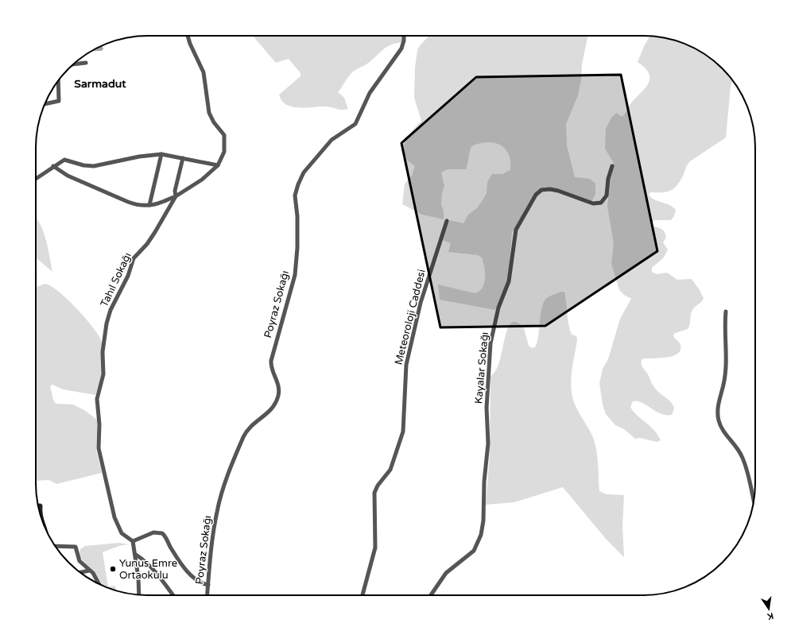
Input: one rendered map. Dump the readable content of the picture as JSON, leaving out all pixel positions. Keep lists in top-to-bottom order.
{
  "streets": {
    "street": [
      "Tahıl Sokağı",
      "Poyraz Sokağı",
      "Meteoroloji Caddesi",
      "Kayalar Sokağı"
    ]
  },
  "districts": ["Sarmadut"],
  "places": ["Yunus Emre Ortaokulu"],
  "north": "bottom"
}
